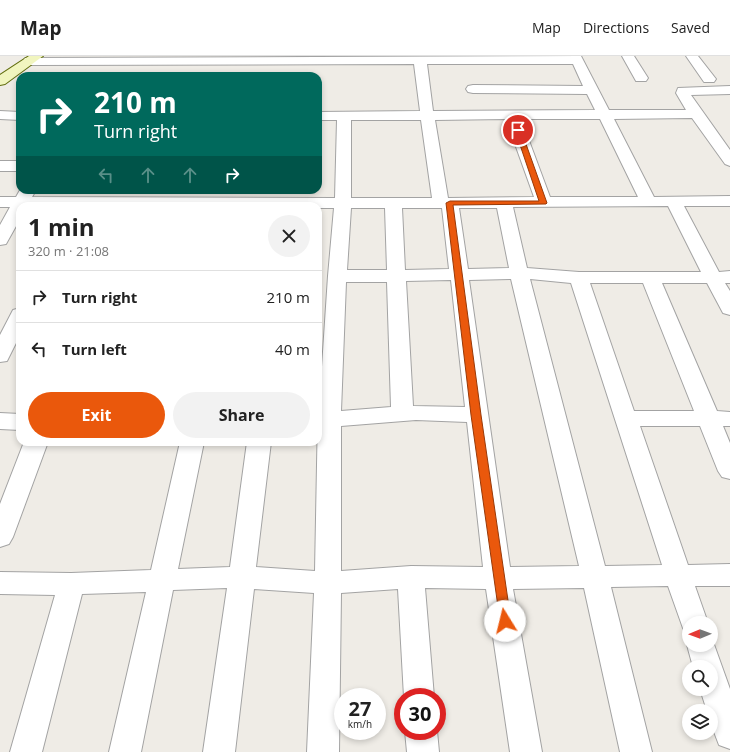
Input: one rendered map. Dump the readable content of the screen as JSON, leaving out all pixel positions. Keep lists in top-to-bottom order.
{
  "north": "left",
  "page": {
    "header": "Map",
    "nav": ["Map", "Directions", "Saved"],
    "turn": ["210 m", "Turn right"],
    "heading": ["1 min", "320 m · 21:08"],
    "list": [
      {
        "name": "Turn right",
        "value": "210 m"
      },
      {
        "name": "Turn left",
        "value": "40 m"
      }
    ],
    "buttons": ["Exit", "Share"],
    "speed": "27 km/h",
    "limit": "30"
  }
}
